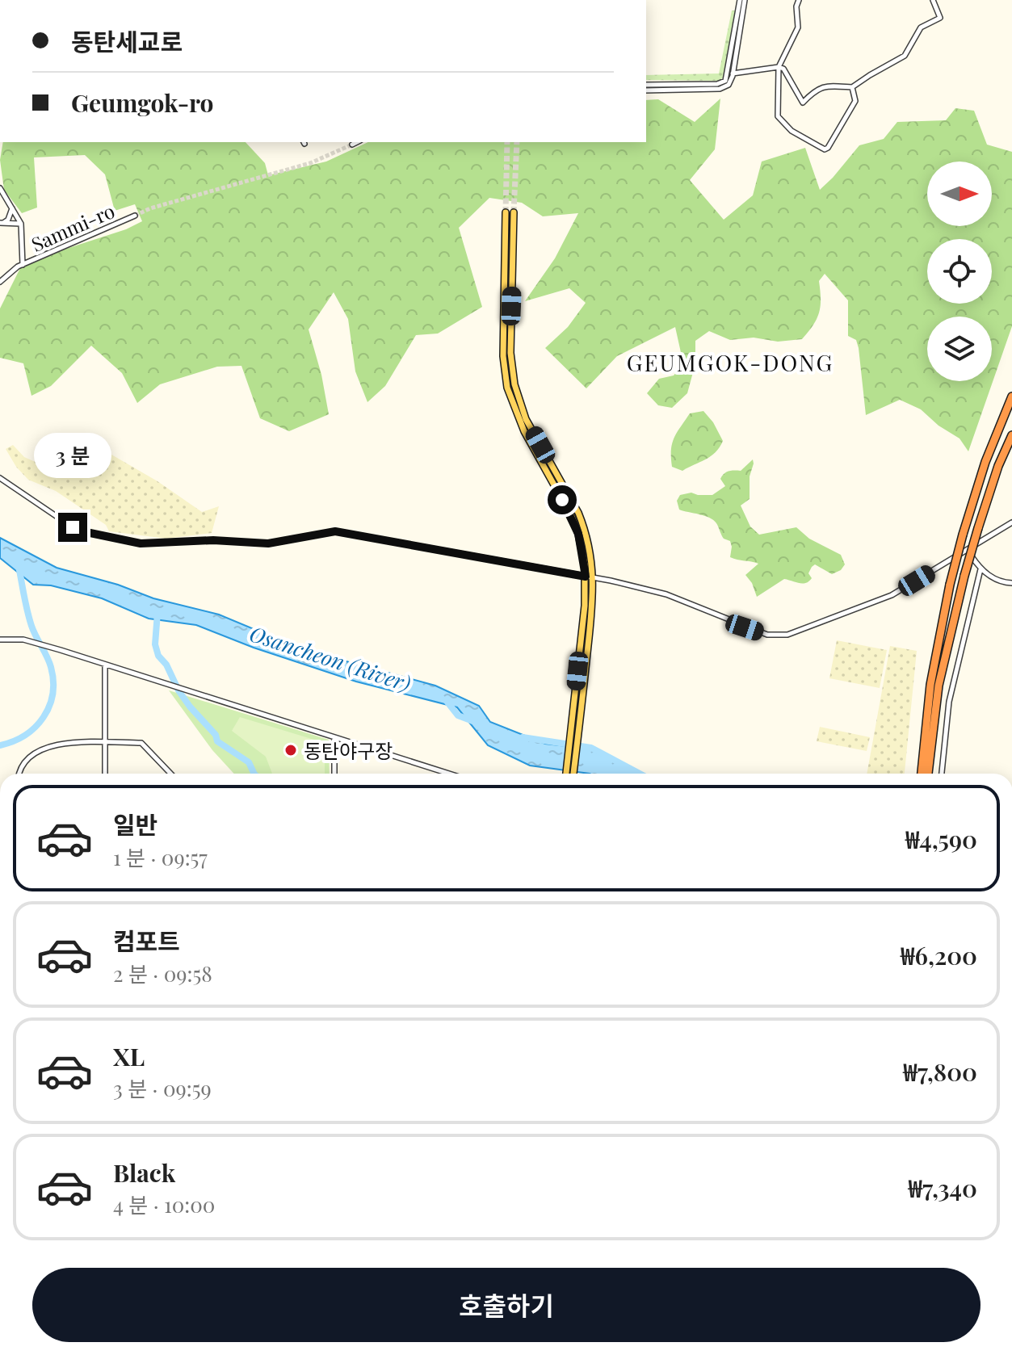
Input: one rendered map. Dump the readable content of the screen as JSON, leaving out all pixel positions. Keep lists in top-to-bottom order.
{
  "streets": {
    "street": ["Sammi-ro"]
  },
  "districts": ["GEUMGOK-DONG"],
  "water": ["Osancheon (River)"],
  "places": ["동탄야구장"],
  "north": "right",
  "page": {
    "banner": ["동탄세교로", "Geumgok-ro"],
    "bubble": "3 분",
    "list": [
      {
        "name": "일반",
        "note": "1 분 · 09:57",
        "value": "₩4,590"
      },
      {
        "name": "컴포트",
        "note": "2 분 · 09:58",
        "value": "₩6,200"
      },
      {
        "name": "XL",
        "note": "3 분 · 09:59",
        "value": "₩7,800"
      },
      {
        "name": "Black",
        "note": "4 분 · 10:00",
        "value": "₩7,340"
      }
    ],
    "buttons": "호출하기"
  }
}
